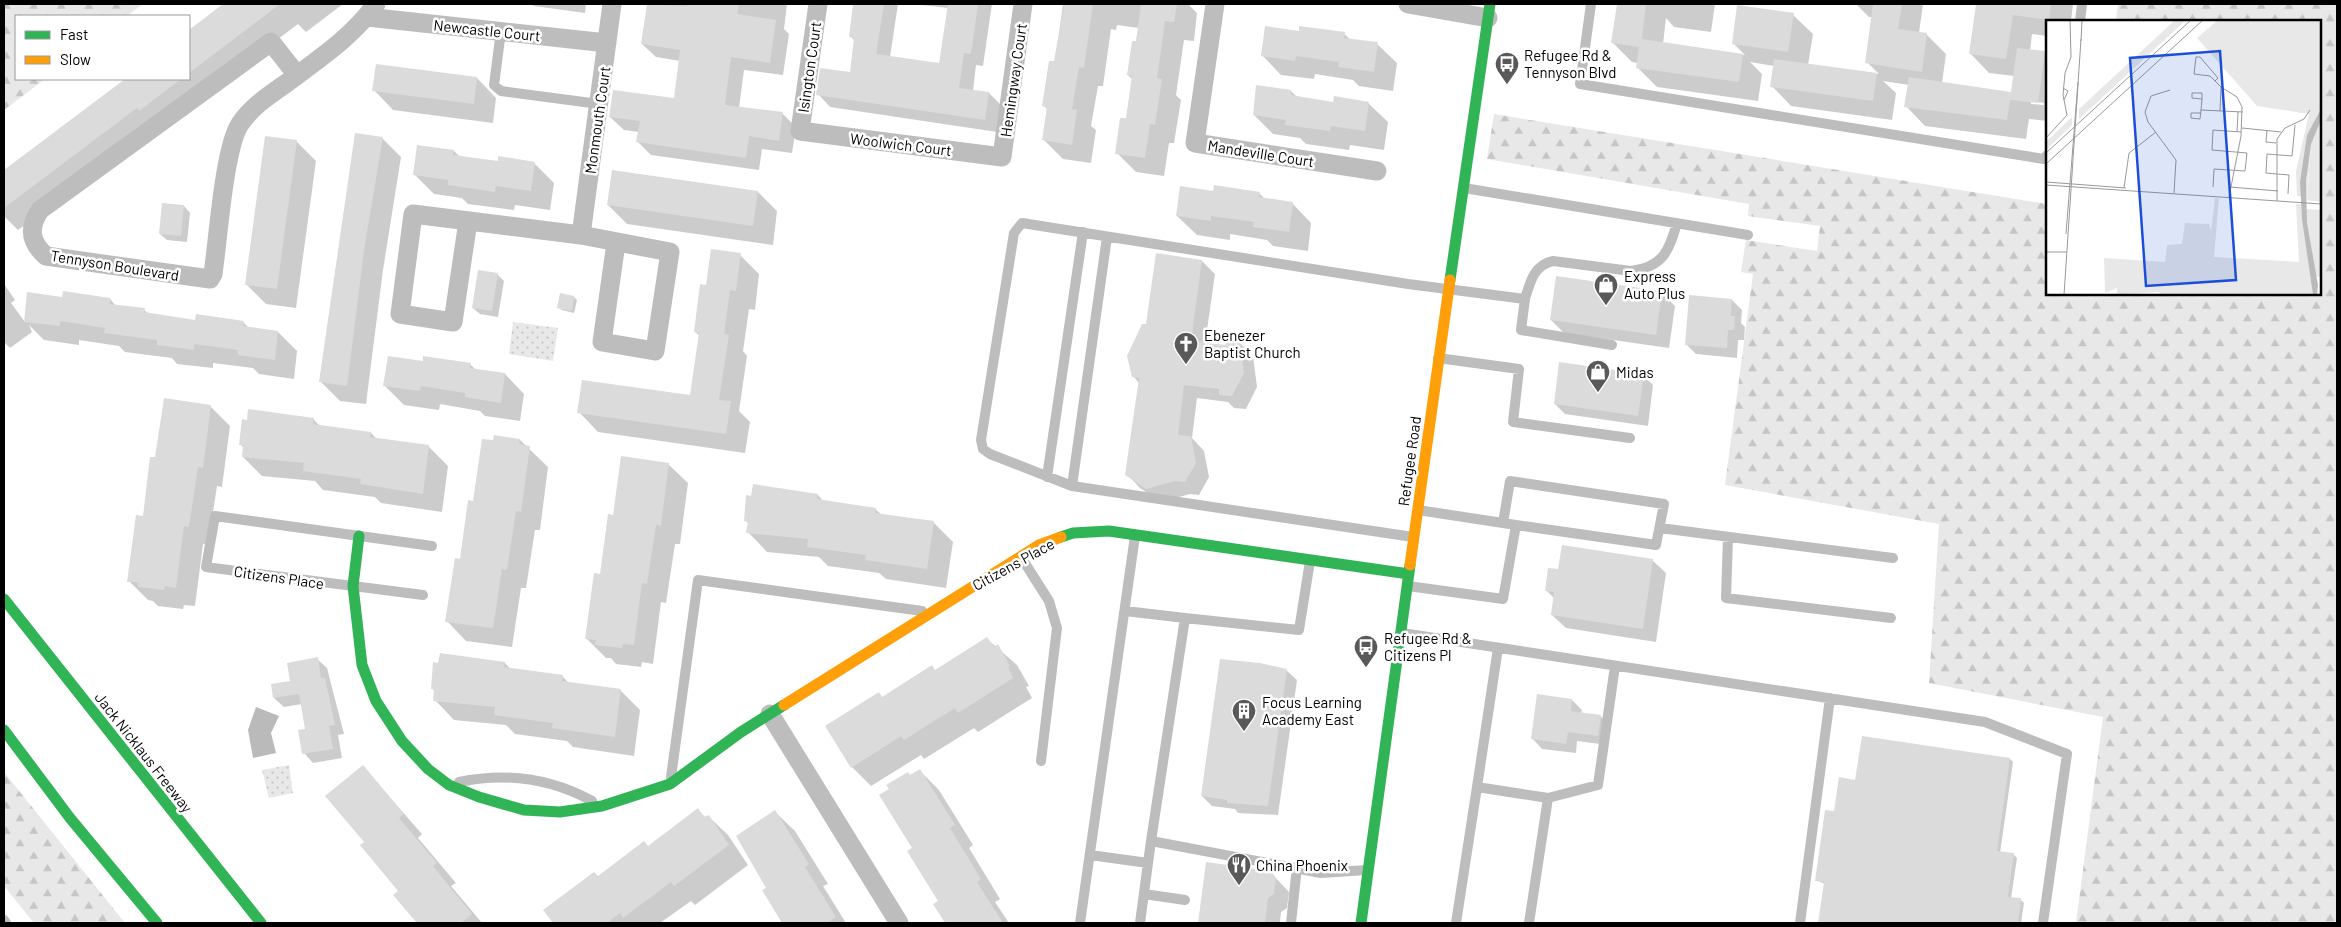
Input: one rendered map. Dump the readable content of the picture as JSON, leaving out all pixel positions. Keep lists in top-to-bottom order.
{
  "streets": {
    "main road": ["Refugee Road", "Citizens Place", "Jack Nicklaus Freeway"],
    "street": [
      "Newcastle Court",
      "Isington Court",
      "Hemingway Court",
      "Monmouth Court",
      "Woolwich Court",
      "Mandeville Court",
      "Tennyson Boulevard"
    ]
  },
  "crossings": [
    ["Newcastle Court", "Monmouth Court"],
    ["Newcastle Court", "Tennyson Boulevard"],
    ["Isington Court", "Woolwich Court"],
    ["Hemingway Court", "Woolwich Court"],
    ["Refugee Road", "Citizens Place"]
  ],
  "places": {
    "bus stop": ["Refugee Rd & Tennyson Blvd", "Refugee Rd & Citizens Pl"],
    "shop": ["Express Auto Plus", "Midas"],
    "church": ["Ebenezer Baptist Church"],
    "building": ["Focus Learning Academy East"],
    "restaurant": ["China Phoenix"]
  },
  "legend": ["Fast", "Slow"]
}
